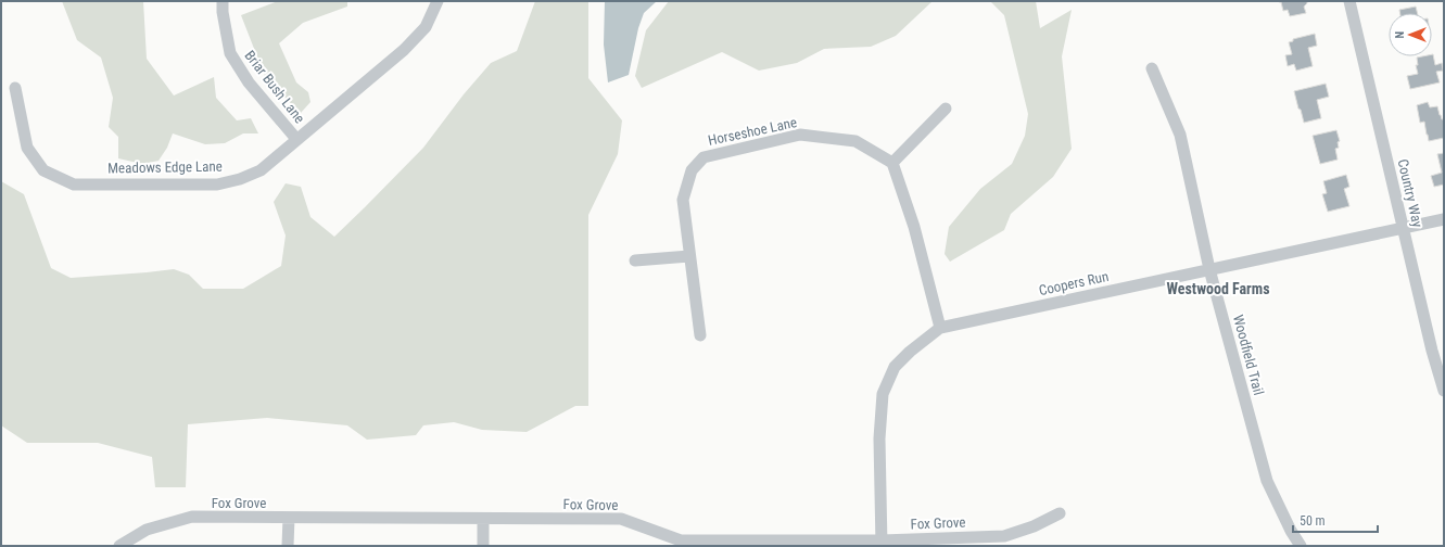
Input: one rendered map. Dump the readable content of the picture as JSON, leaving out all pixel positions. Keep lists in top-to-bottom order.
{
  "streets": {
    "street": [
      "Briar Bush Lane",
      "Horseshoe Lane",
      "Meadows Edge Lane",
      "Country Way",
      "Coopers Run",
      "Woodfield Trail",
      "Fox Grove"
    ]
  },
  "crossings": [
    ["Briar Bush Lane", "Meadows Edge Lane"],
    ["Country Way", "Coopers Run"],
    ["Coopers Run", "Woodfield Trail"],
    ["Coopers Run", "Fox Grove"]
  ],
  "districts": ["Westwood Farms"],
  "scale_bar": "50 m",
  "north": "left"
}
